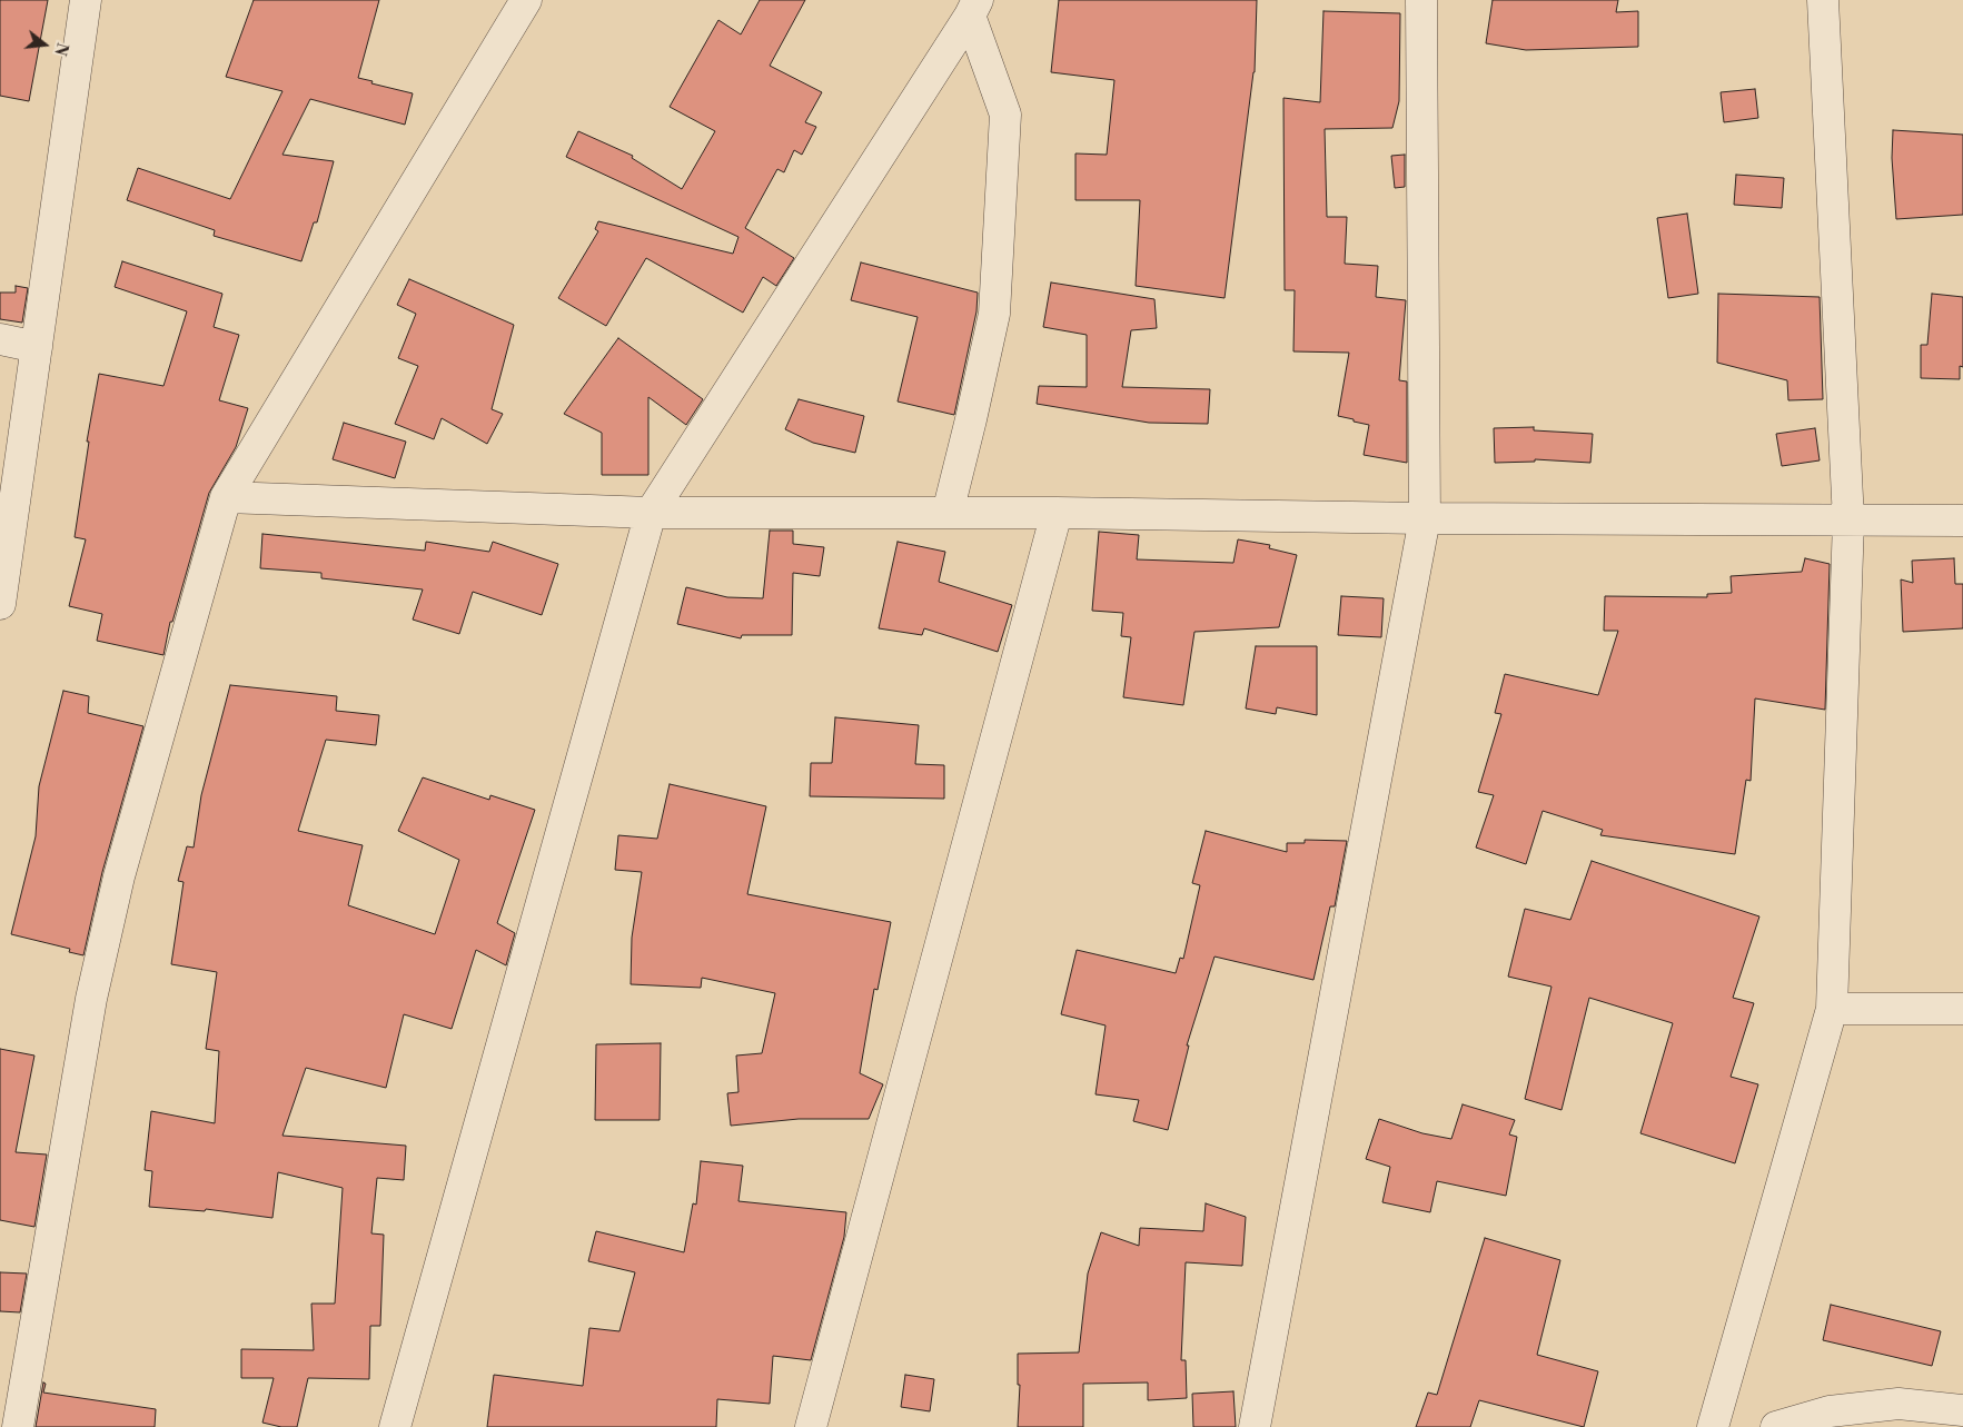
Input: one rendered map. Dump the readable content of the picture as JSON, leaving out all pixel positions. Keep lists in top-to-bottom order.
{
  "north": "right"
}
